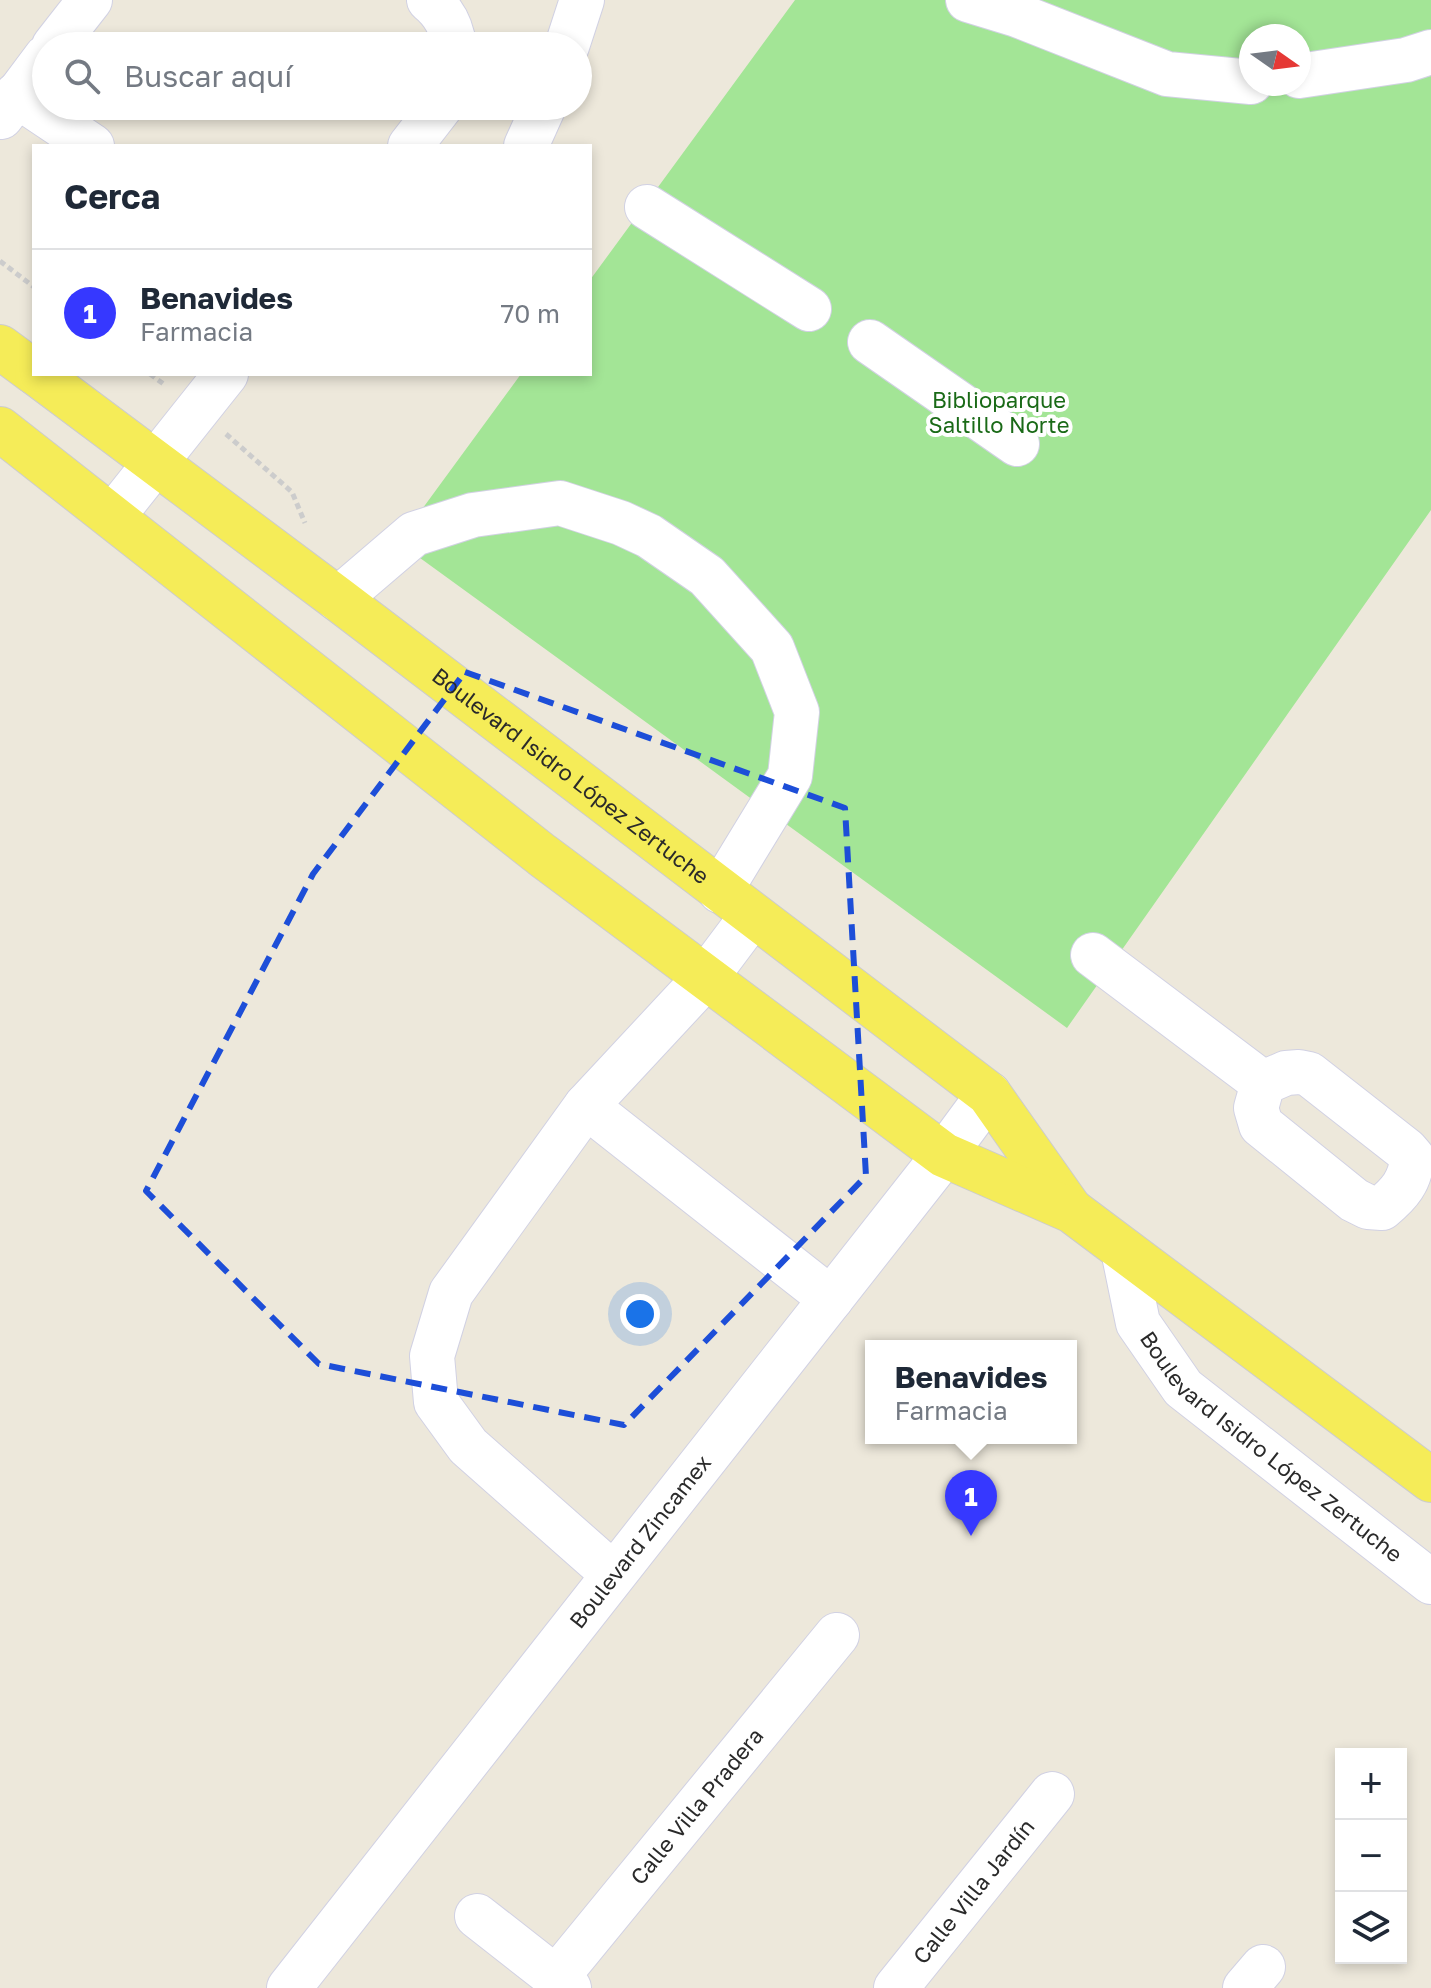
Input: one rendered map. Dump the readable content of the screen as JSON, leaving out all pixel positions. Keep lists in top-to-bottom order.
{
  "streets": {
    "main road": ["Boulevard Isidro López Zertuche"],
    "street": ["Boulevard Zincamex", "Calle Villa Pradera", "Calle Villa Jardín"]
  },
  "crossings": [
    ["Boulevard Isidro López Zertuche", "Boulevard Zincamex"]
  ],
  "parks": ["Biblioparque Saltillo Norte"],
  "north": "right",
  "page": {
    "search": "Buscar aquí",
    "heading": "Cerca",
    "list": [
      {
        "mark": "1",
        "name": "Benavides",
        "note": "Farmacia",
        "value": "70 m"
      }
    ],
    "popup": ["Benavides", "Farmacia"],
    "pins": "1",
    "map_buttons": ["+", "−"]
  }
}
